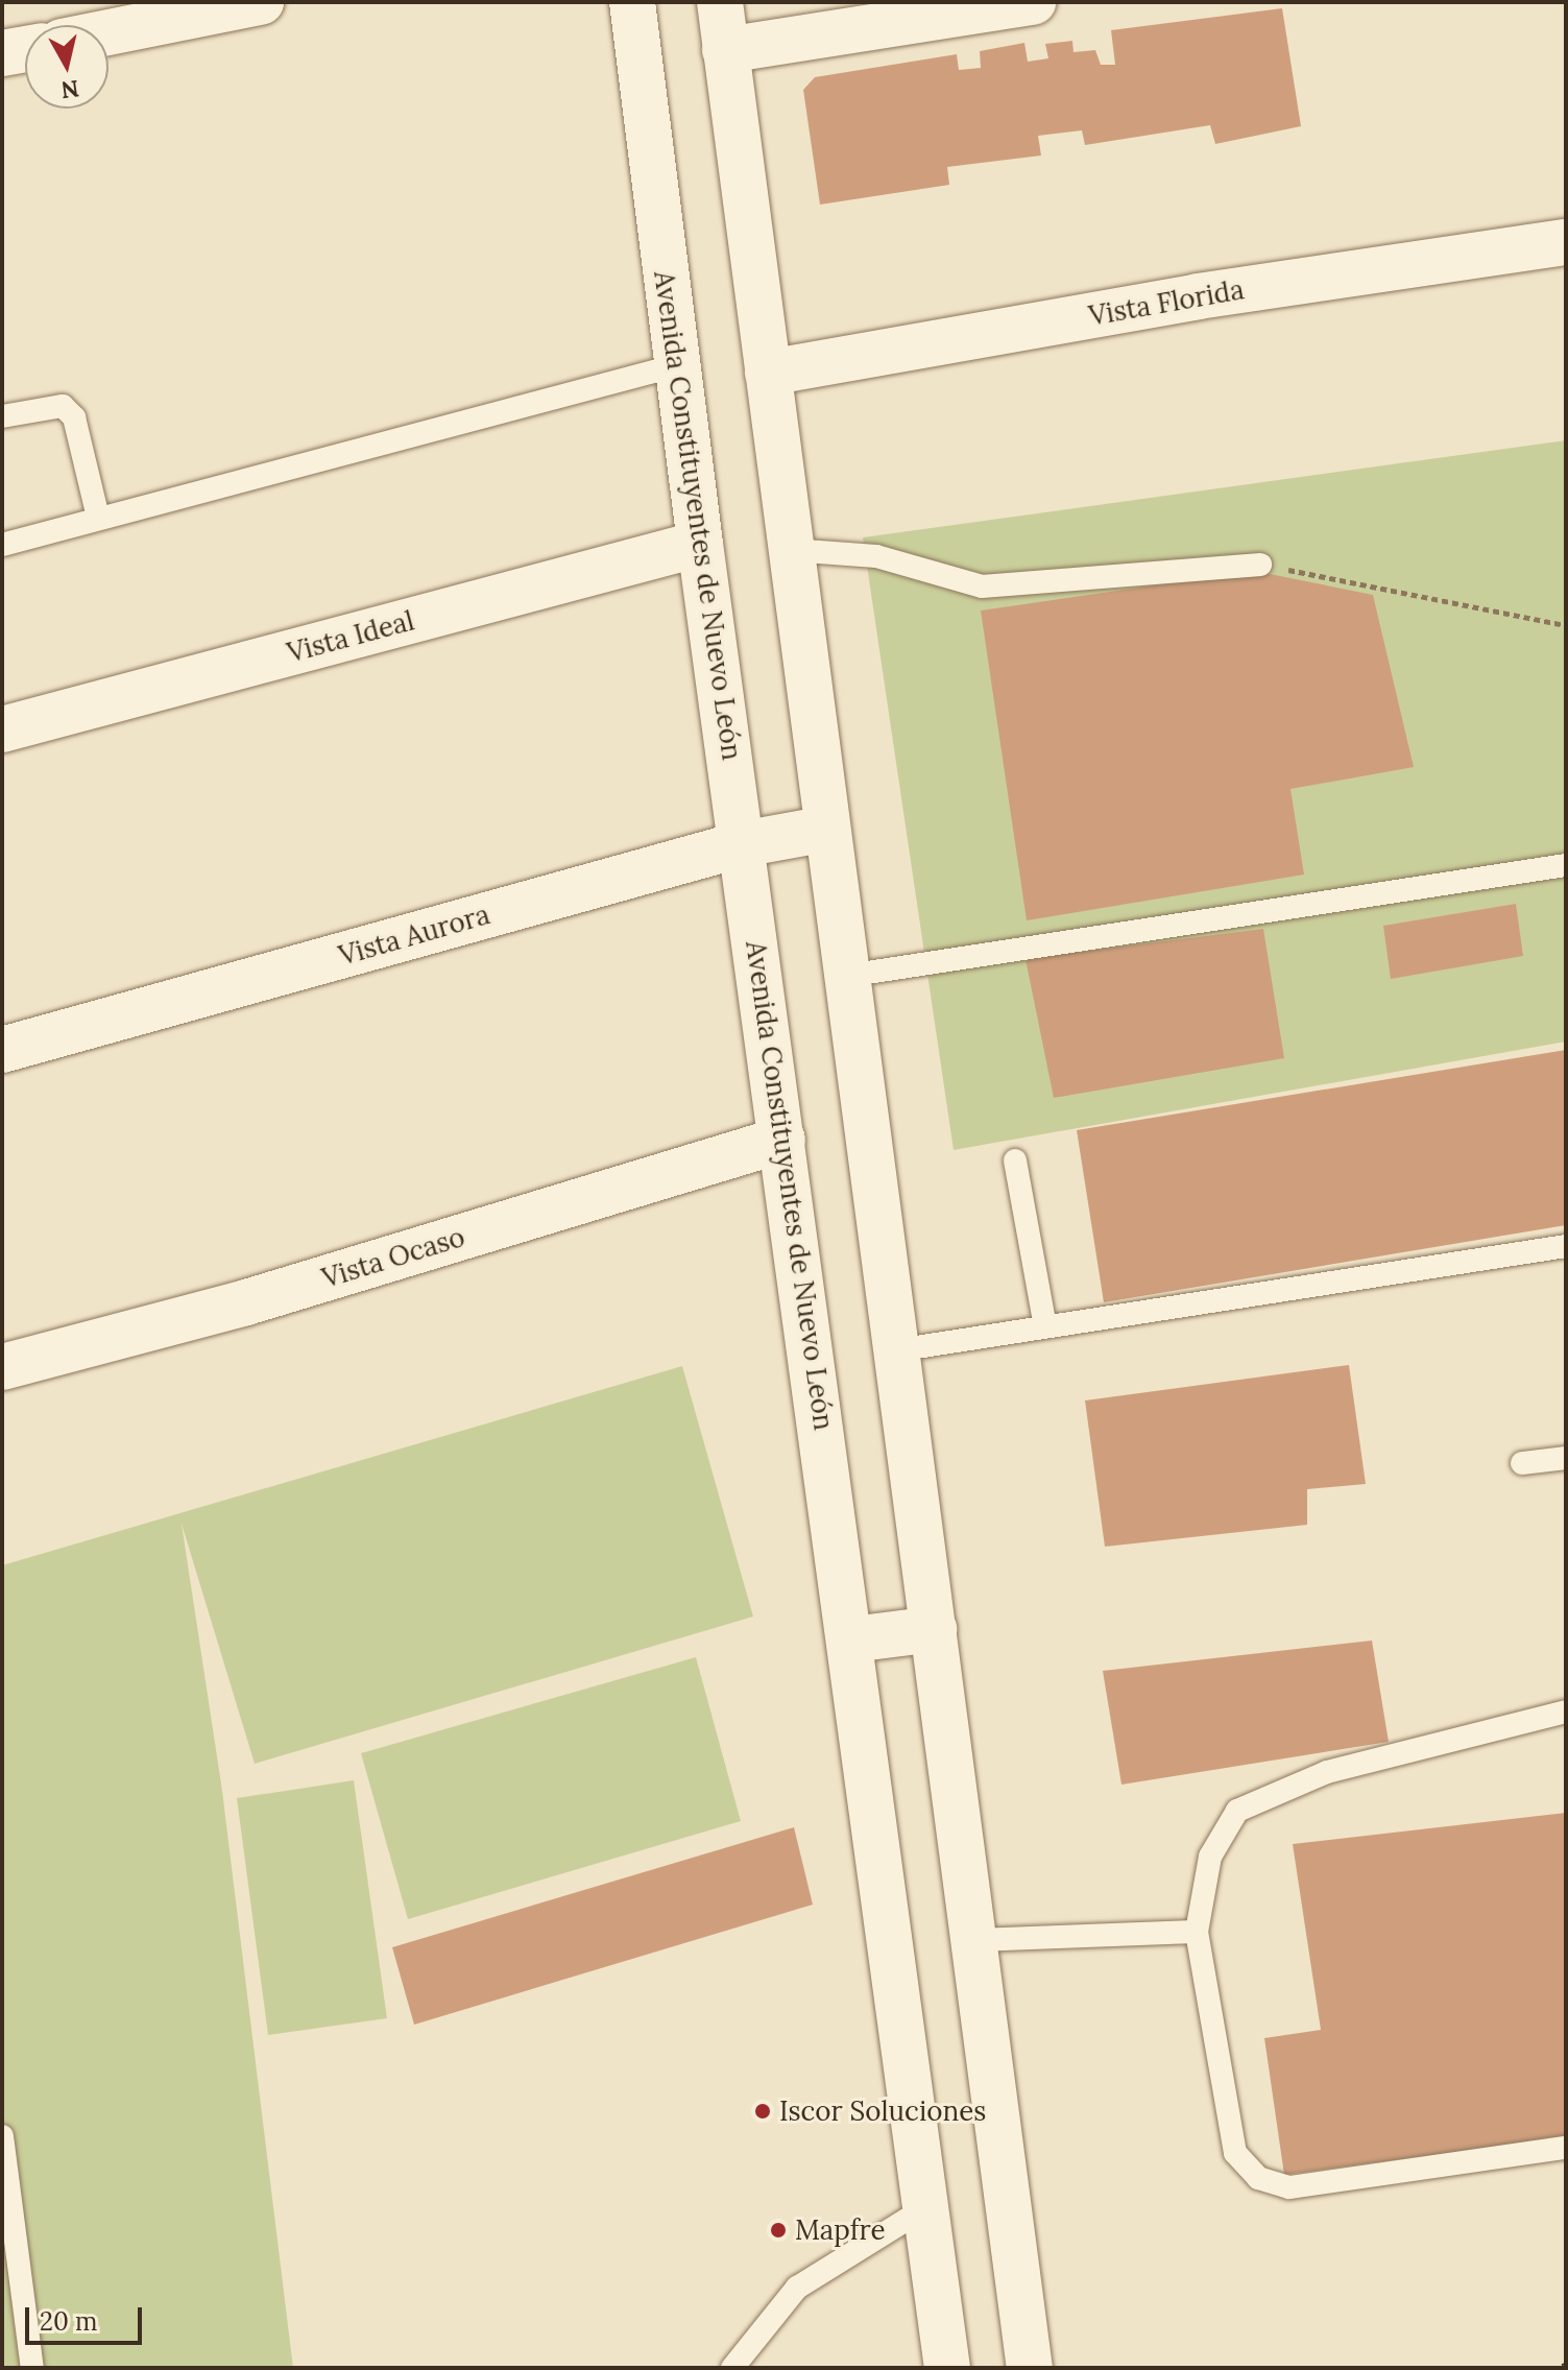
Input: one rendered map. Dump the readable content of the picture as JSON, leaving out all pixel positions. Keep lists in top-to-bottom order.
{
  "streets": {
    "main road": [
      "Vista Florida",
      "Avenida Constituyentes de Nuevo León",
      "Vista Ideal",
      "Vista Aurora",
      "Vista Ocaso"
    ]
  },
  "crossings": [
    ["Avenida Constituyentes de Nuevo León", "Vista Ideal"],
    ["Avenida Constituyentes de Nuevo León", "Vista Aurora"],
    ["Avenida Constituyentes de Nuevo León", "Vista Ocaso"]
  ],
  "places": ["Iscor Soluciones", "Mapfre"],
  "scale_bar": "20 m",
  "north": "bottom"
}
